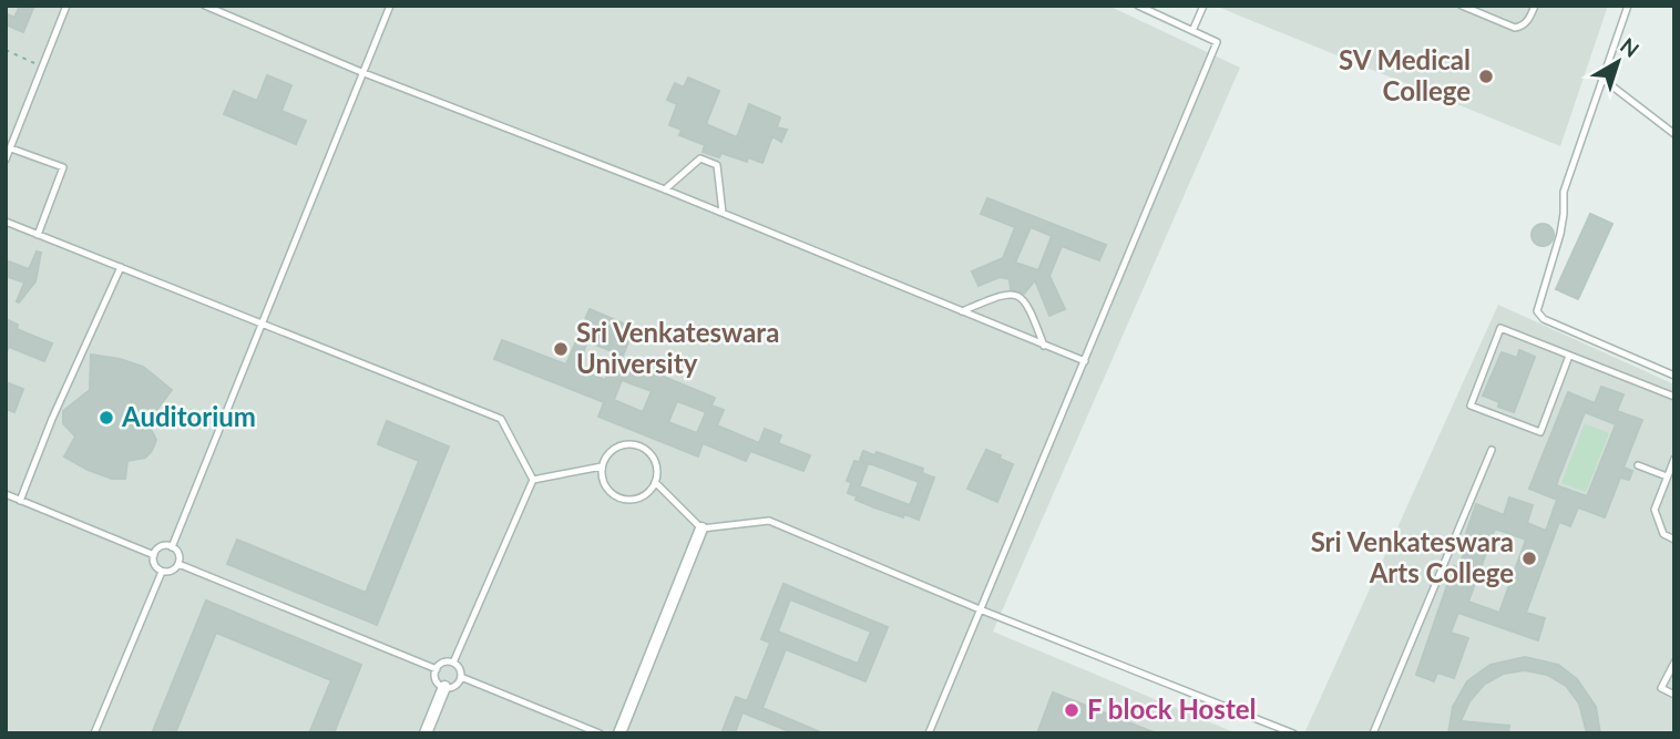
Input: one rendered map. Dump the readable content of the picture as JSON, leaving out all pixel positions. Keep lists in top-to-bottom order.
{
  "places": [
    "SV Medical College",
    "Sri Venkateswara University",
    "Auditorium",
    "Sri Venkateswara Arts College",
    "F block Hostel"
  ],
  "north": "top right"
}
